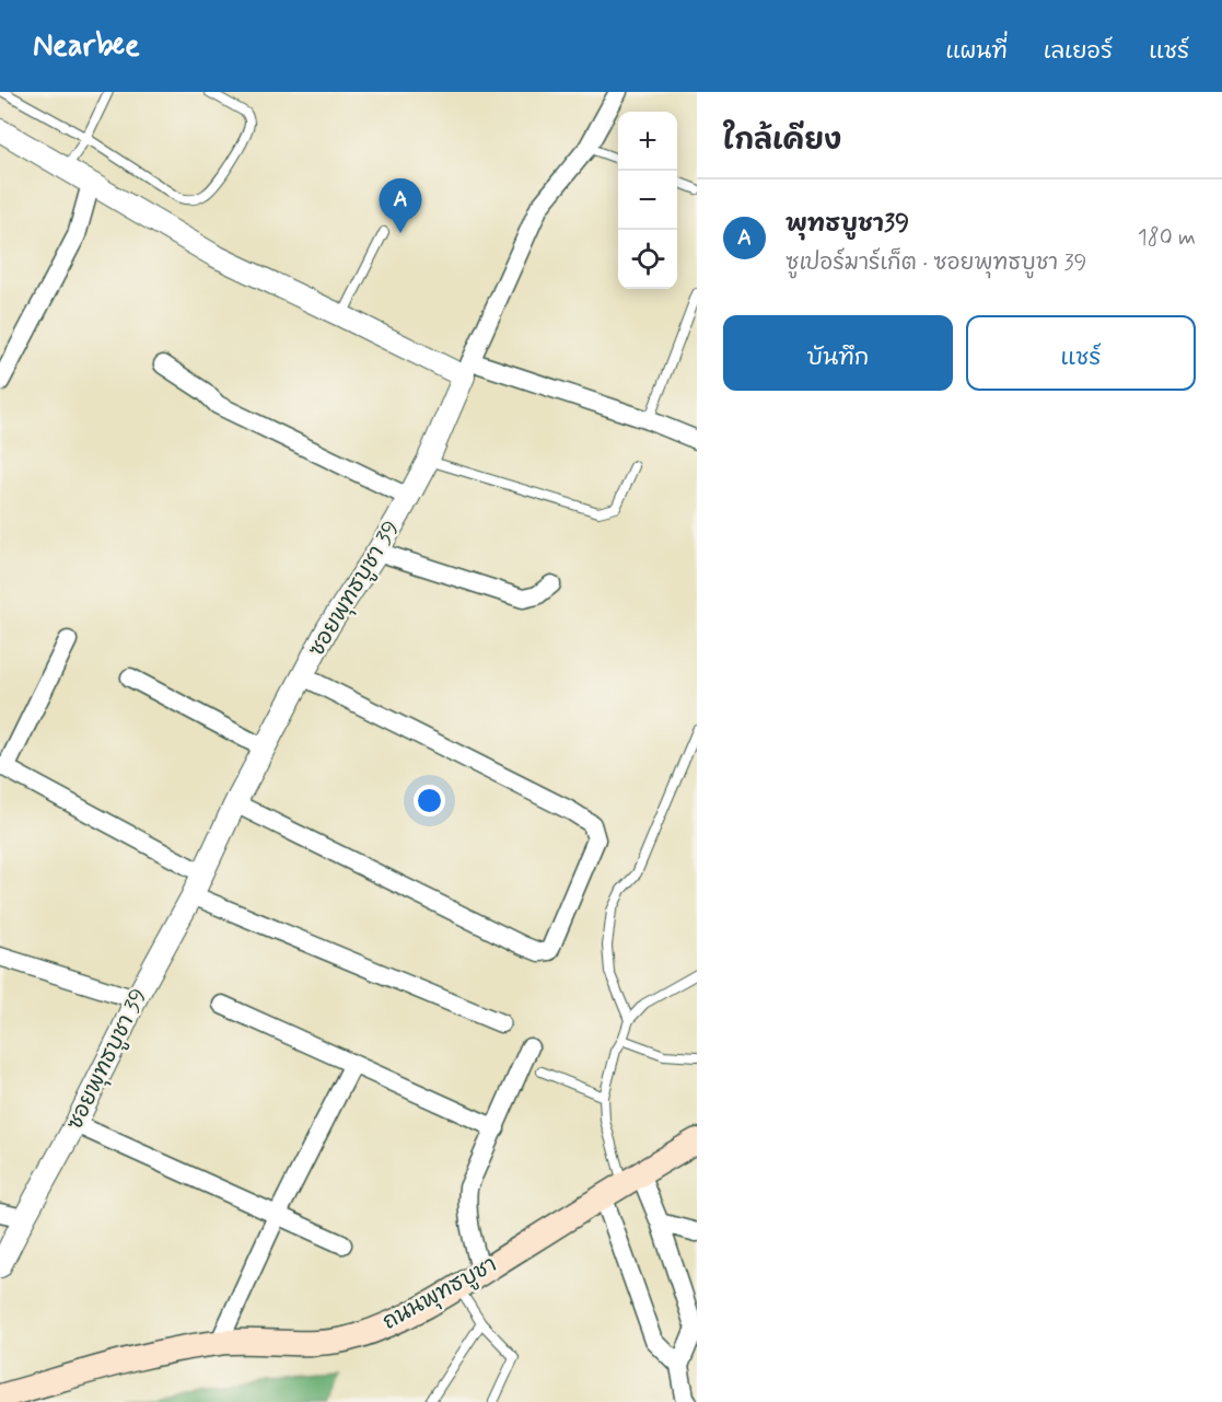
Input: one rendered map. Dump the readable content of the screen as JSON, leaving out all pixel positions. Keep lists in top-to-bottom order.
{
  "streets": {
    "main road": ["ถนนพุทธบูชา"],
    "street": ["ซอยพุทธบูชา 39"]
  },
  "page": {
    "header": "Nearbee",
    "nav": ["แผนที่", "เลเยอร์", "แชร์"],
    "heading": "ใกล้เคียง",
    "map_buttons": ["+", "−"],
    "list": [
      {
        "mark": "A",
        "name": "พุทธบูชา39",
        "note": "ซูเปอร์มาร์เก็ต · ซอยพุทธบูชา 39",
        "value": "180 m"
      }
    ],
    "pins": "A",
    "buttons": ["บันทึก", "แชร์"]
  }
}
